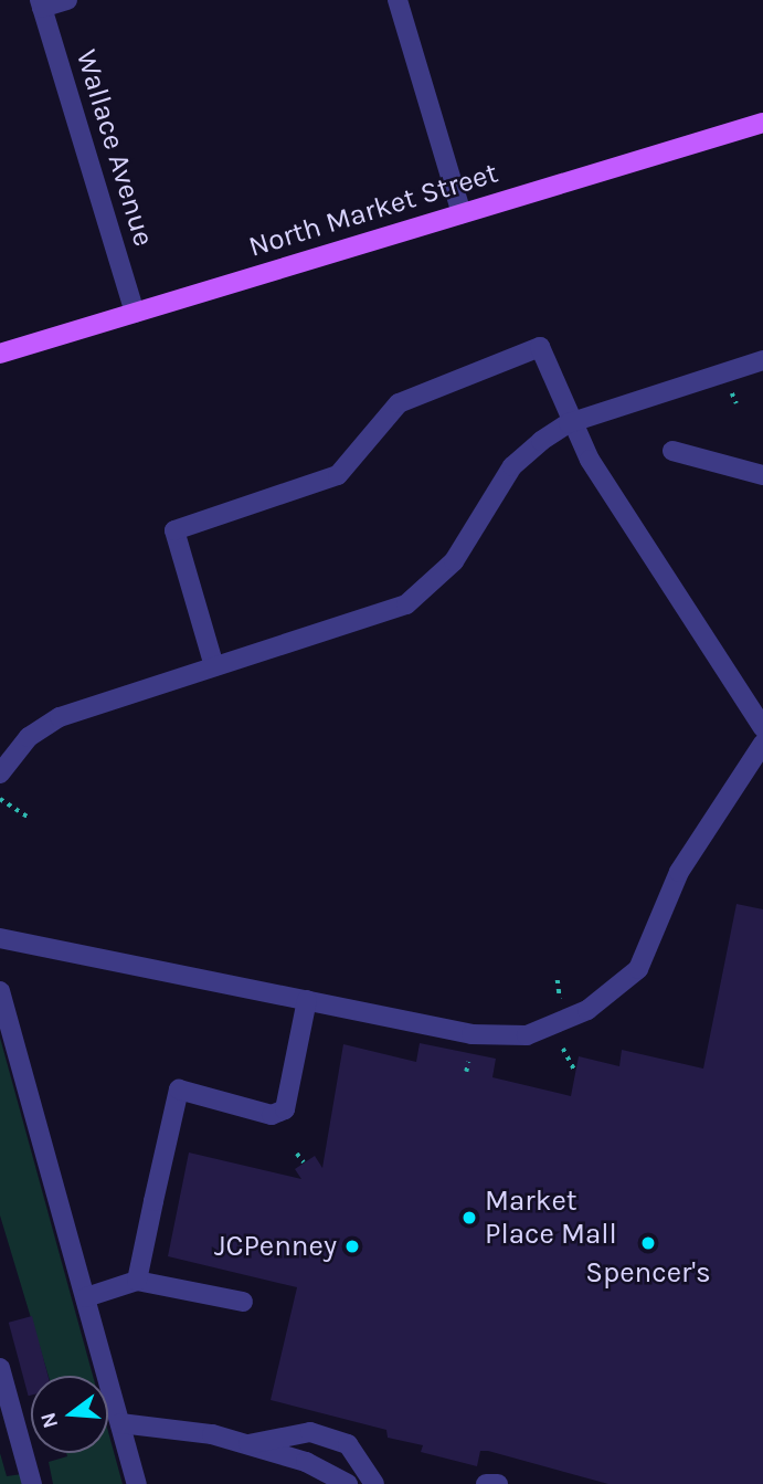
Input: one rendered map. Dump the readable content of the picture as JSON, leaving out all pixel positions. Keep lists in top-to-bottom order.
{
  "streets": {
    "main road": ["North Market Street"],
    "street": ["Wallace Avenue"]
  },
  "crossings": [
    ["Wallace Avenue", "North Market Street"]
  ],
  "places": ["Market Place Mall", "Spencer's", "JCPenney"],
  "north": "left"
}
